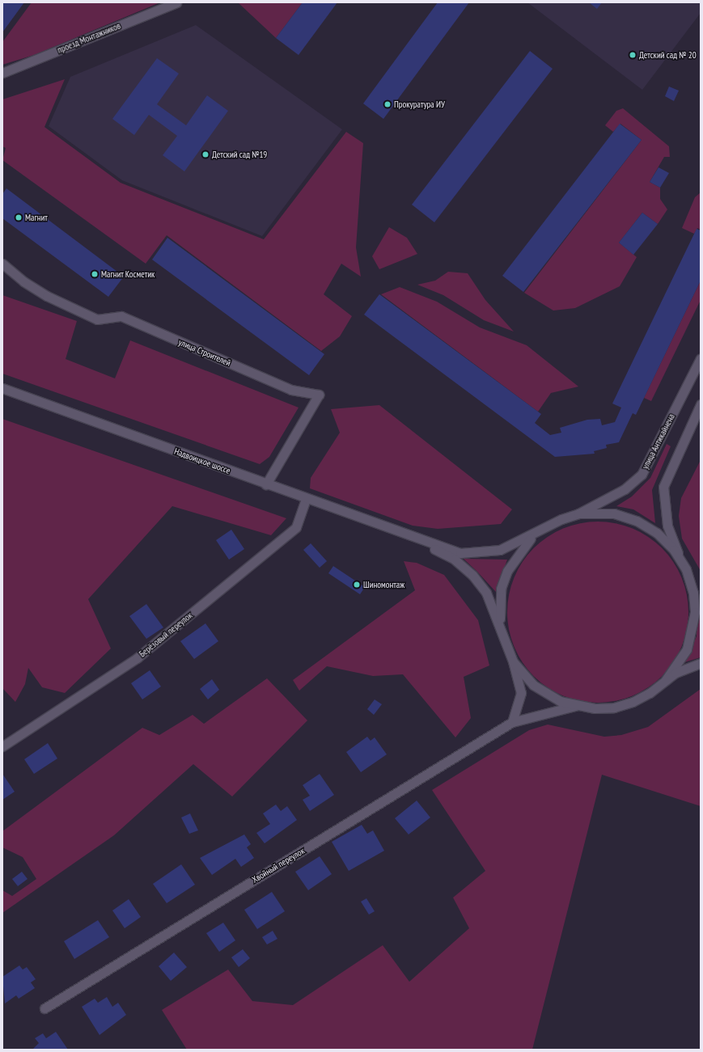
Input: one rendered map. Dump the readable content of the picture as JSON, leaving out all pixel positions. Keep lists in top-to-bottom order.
{
  "streets": {
    "street": [
      "проезд Монтажников",
      "улица Строителей",
      "улица Антикайнена",
      "Надвоицкое шоссе",
      "Берёзовый переулок",
      "Хвойный переулок"
    ]
  },
  "crossings": [
    ["улица Строителей", "Надвоицкое шоссе"],
    ["Надвоицкое шоссе", "Берёзовый переулок"]
  ],
  "places": [
    "Детский сад № 20",
    "Прокуратура ИУ",
    "Детский сад №19",
    "Магнит",
    "Магнит Косметик",
    "Шиномонтаж"
  ]
}
